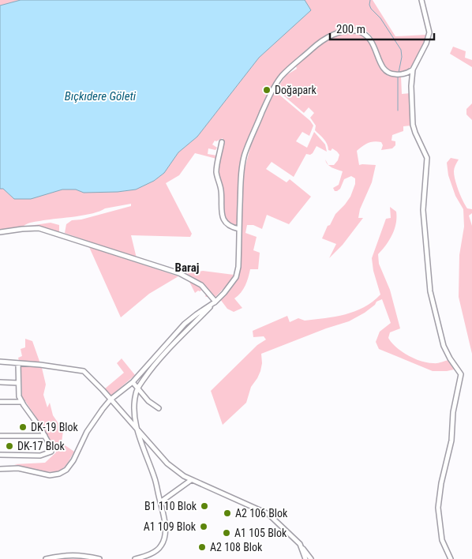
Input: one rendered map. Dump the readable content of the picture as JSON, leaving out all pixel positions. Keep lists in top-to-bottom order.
{
  "districts": ["Baraj"],
  "water": ["Bıçkıdere Göleti"],
  "places": [
    "Doğapark",
    "DK-19 Blok",
    "DK-17 Blok",
    "B1 110 Blok",
    "A2 106 Blok",
    "A1 109 Blok",
    "A1 105 Blok",
    "A2 108 Blok"
  ],
  "scale_bar": "200 m"
}
